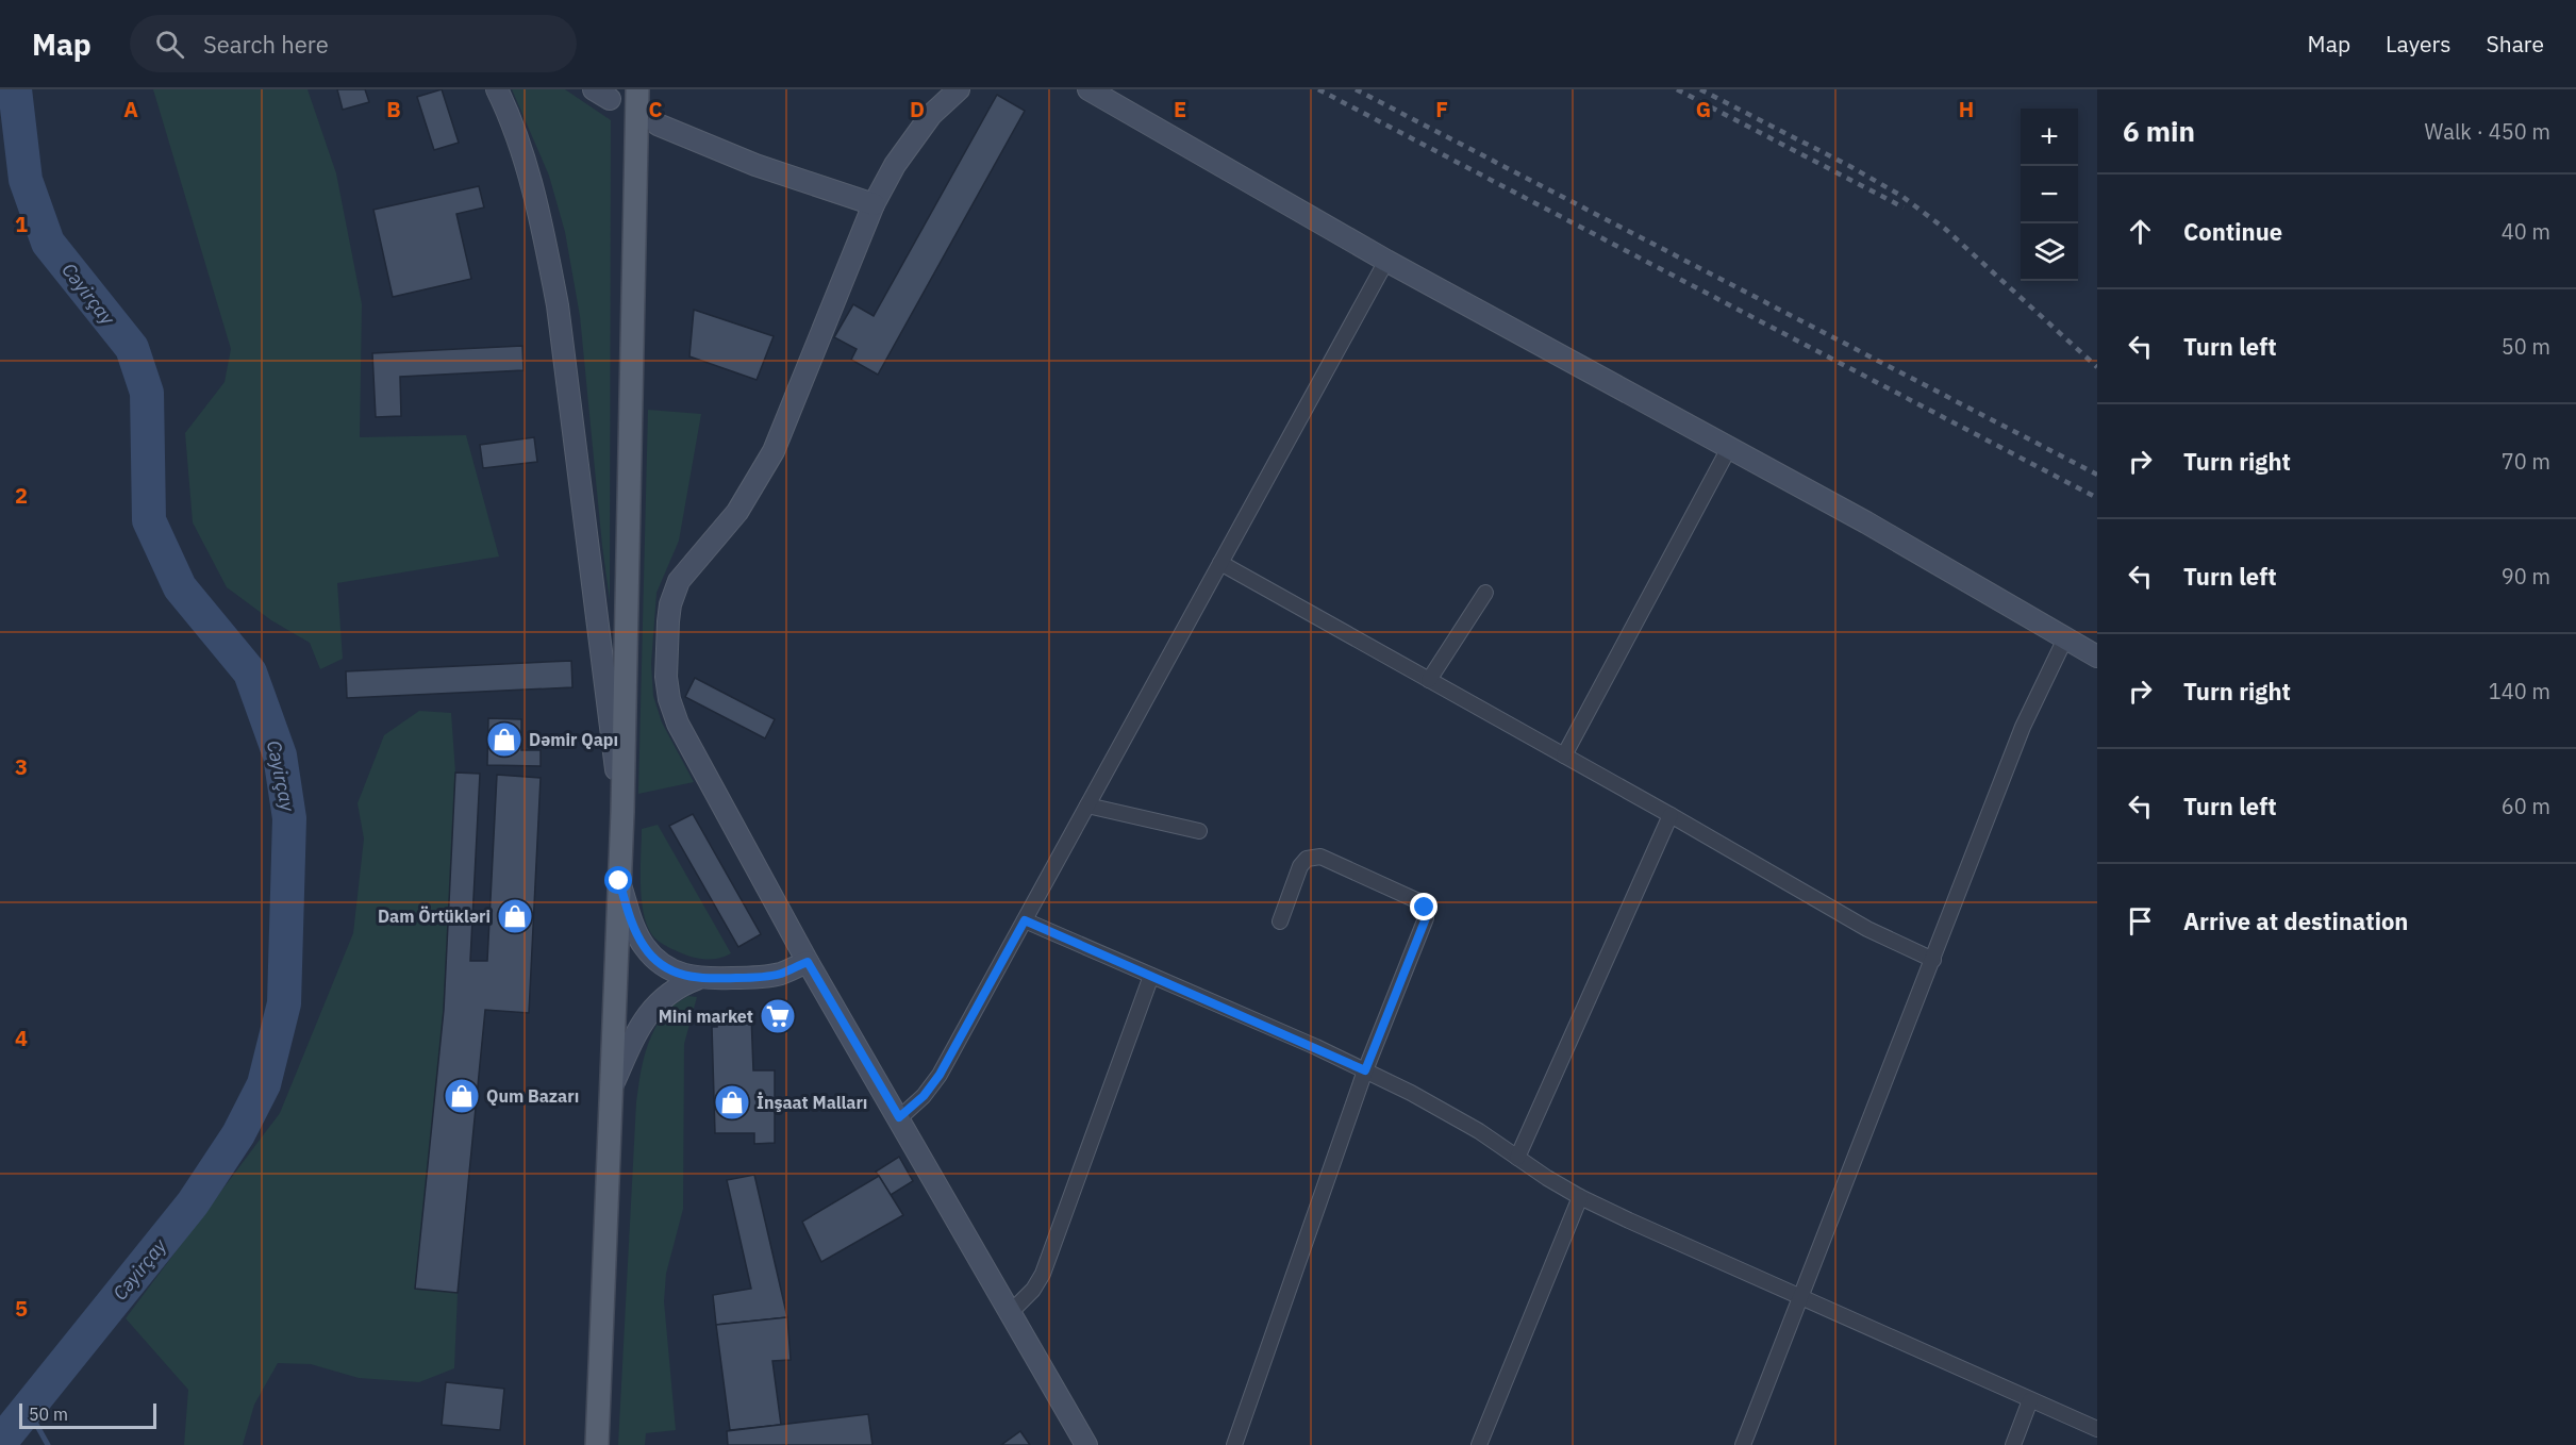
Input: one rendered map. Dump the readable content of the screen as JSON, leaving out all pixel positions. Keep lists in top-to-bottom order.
{
  "water": ["Cəyirçay"],
  "places": {
    "shop": [
      "Dəmir Qapı",
      "Dam Örtükləri",
      "Qum Bazarı",
      "İnşaat Malları"
    ],
    "supermarket": ["Mini market"]
  },
  "scale_bar": "50 m",
  "page": {
    "header": "Map",
    "search": "Search here",
    "nav": ["Map", "Layers", "Share"],
    "heading": ["6 min", "Walk · 450 m"],
    "map_buttons": ["+", "−"],
    "list": [
      ["Continue", "40 m"],
      ["Turn left", "50 m"],
      ["Turn right", "70 m"],
      ["Turn left", "90 m"],
      ["Turn right", "140 m"],
      ["Turn left", "60 m"],
      "Arrive at destination"
    ],
    "scale": "50 m"
  },
  "grid": {
    "columns": [
      "A",
      "B",
      "C",
      "D",
      "E",
      "F",
      "G",
      "H"
    ],
    "rows": [
      "1",
      "2",
      "3",
      "4",
      "5"
    ]
  }
}
